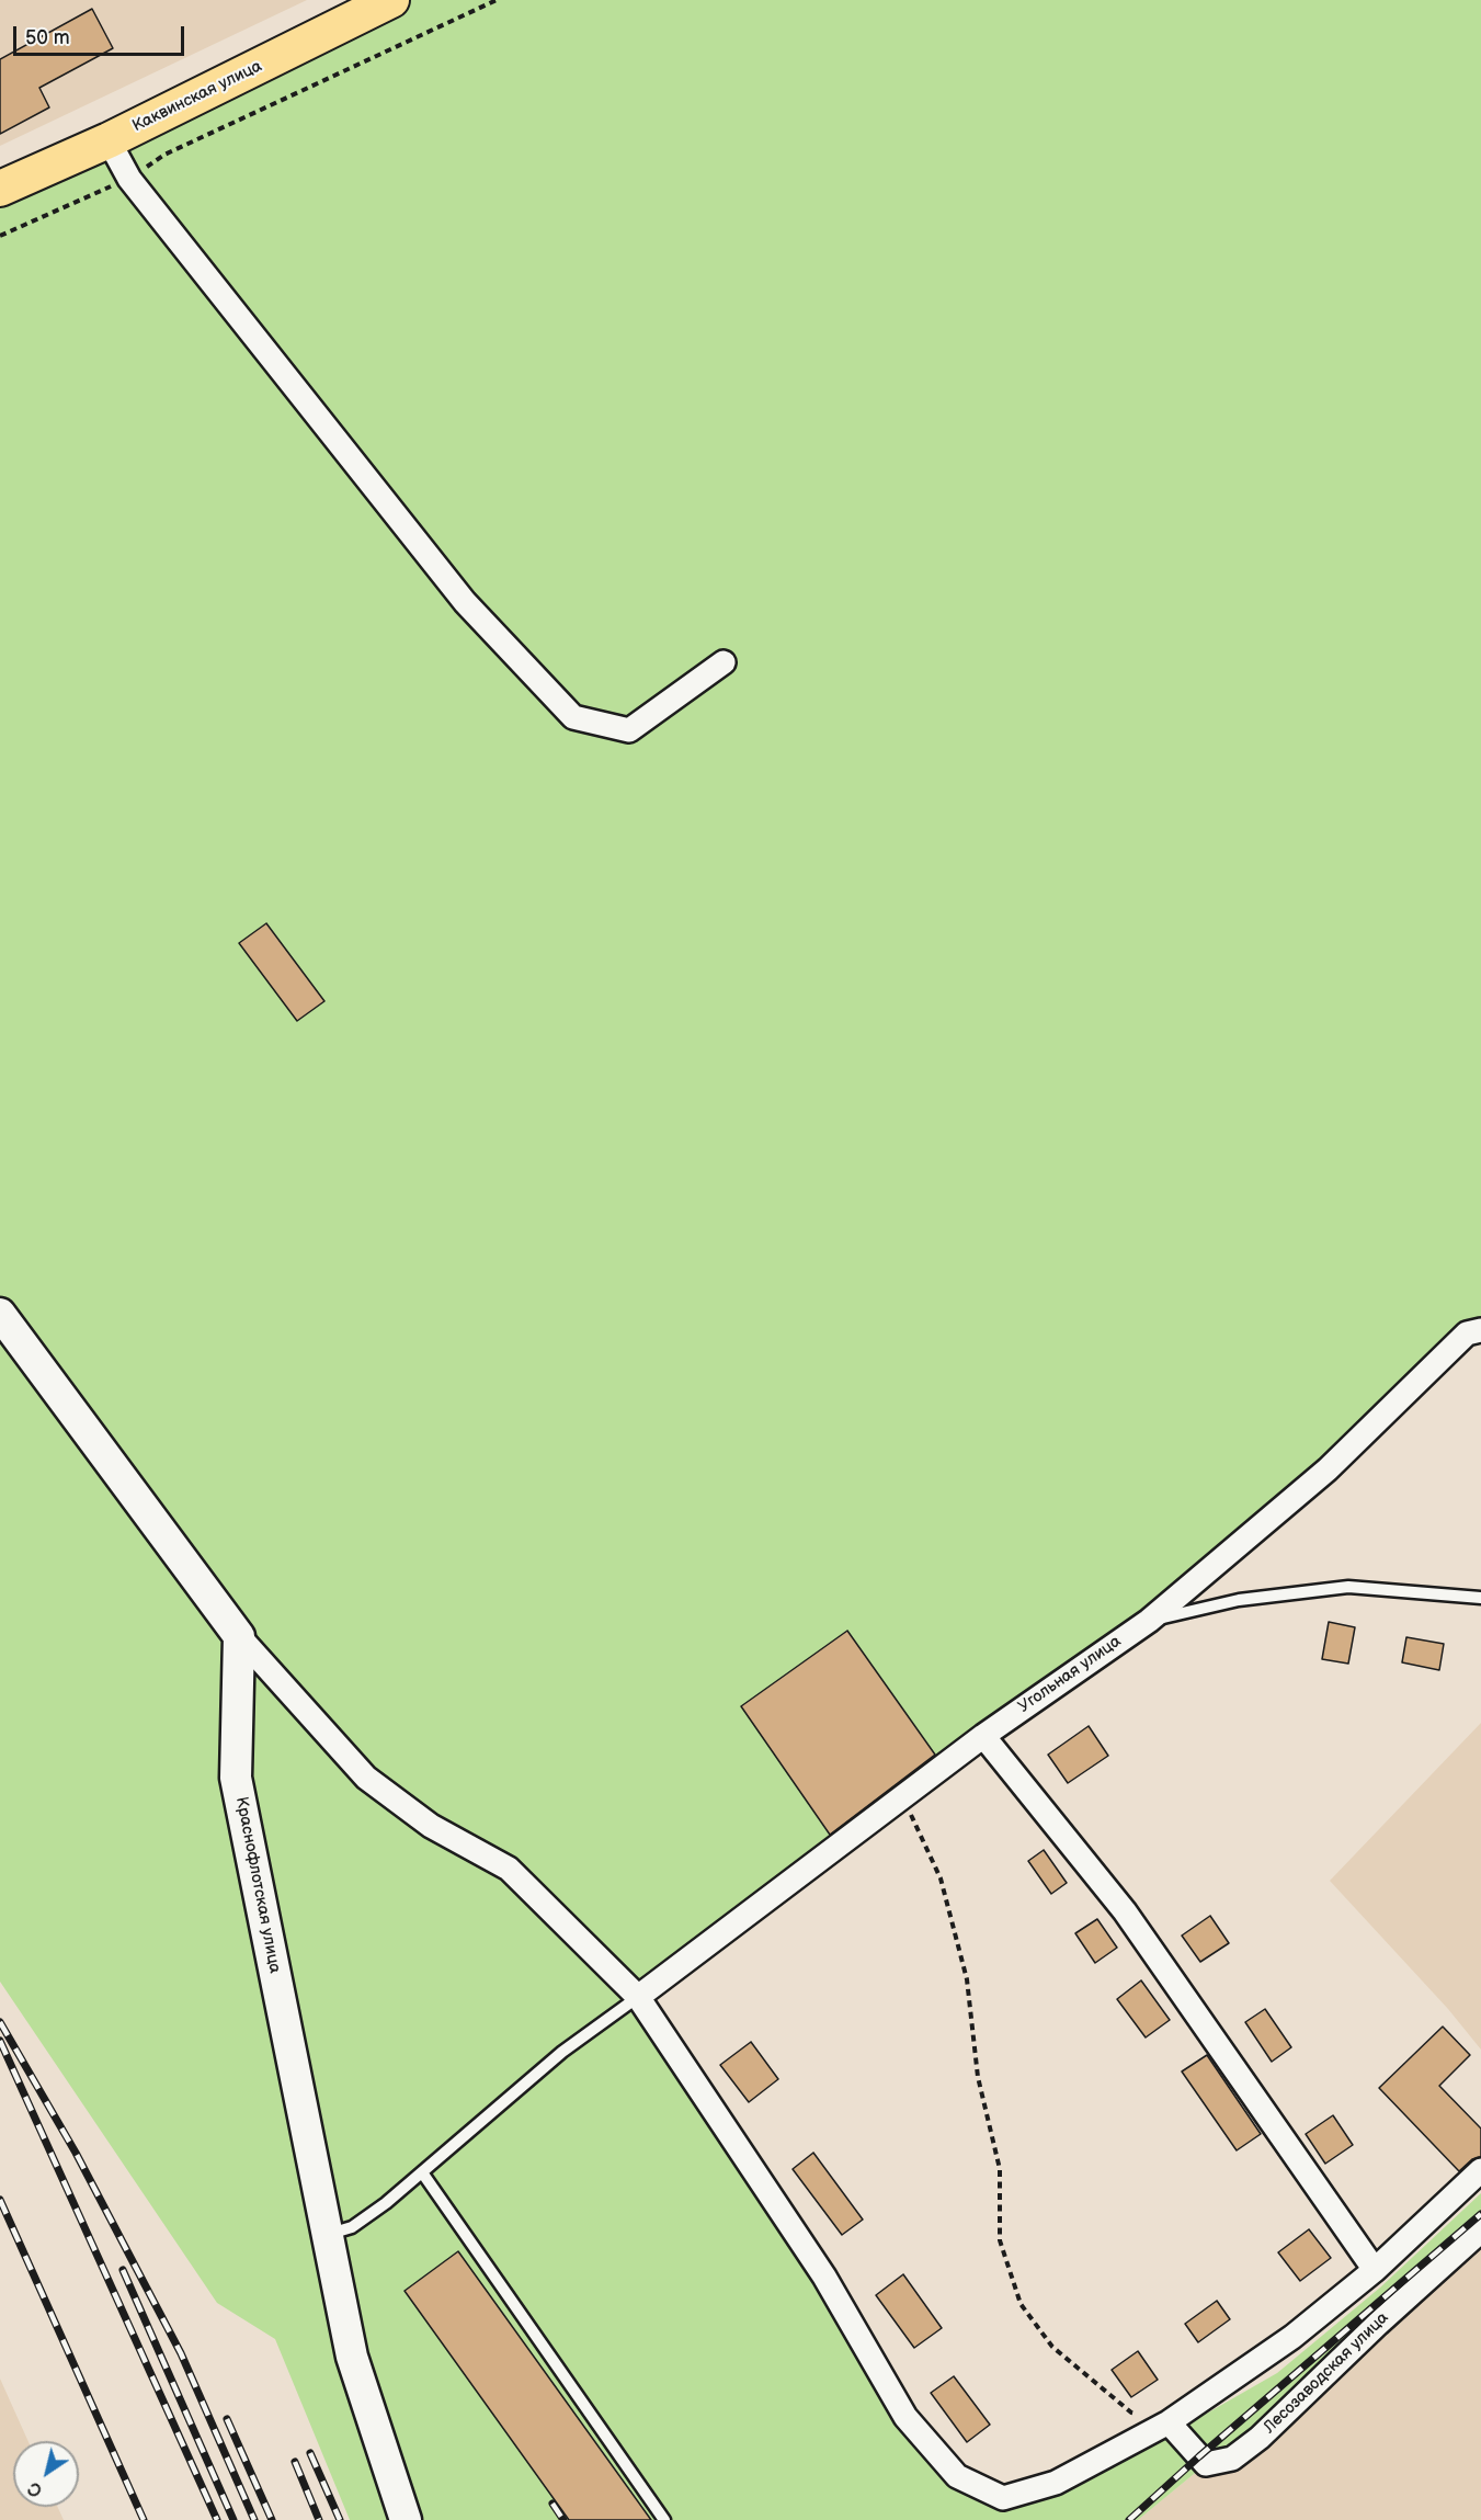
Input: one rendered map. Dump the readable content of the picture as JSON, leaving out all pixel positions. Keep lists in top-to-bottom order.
{
  "streets": {
    "main road": ["Каквинская улица"],
    "street": ["Угольная улица", "Краснофлотская улица", "Лесозаводская улица"]
  },
  "scale_bar": "50 m",
  "north": "bottom left"
}
